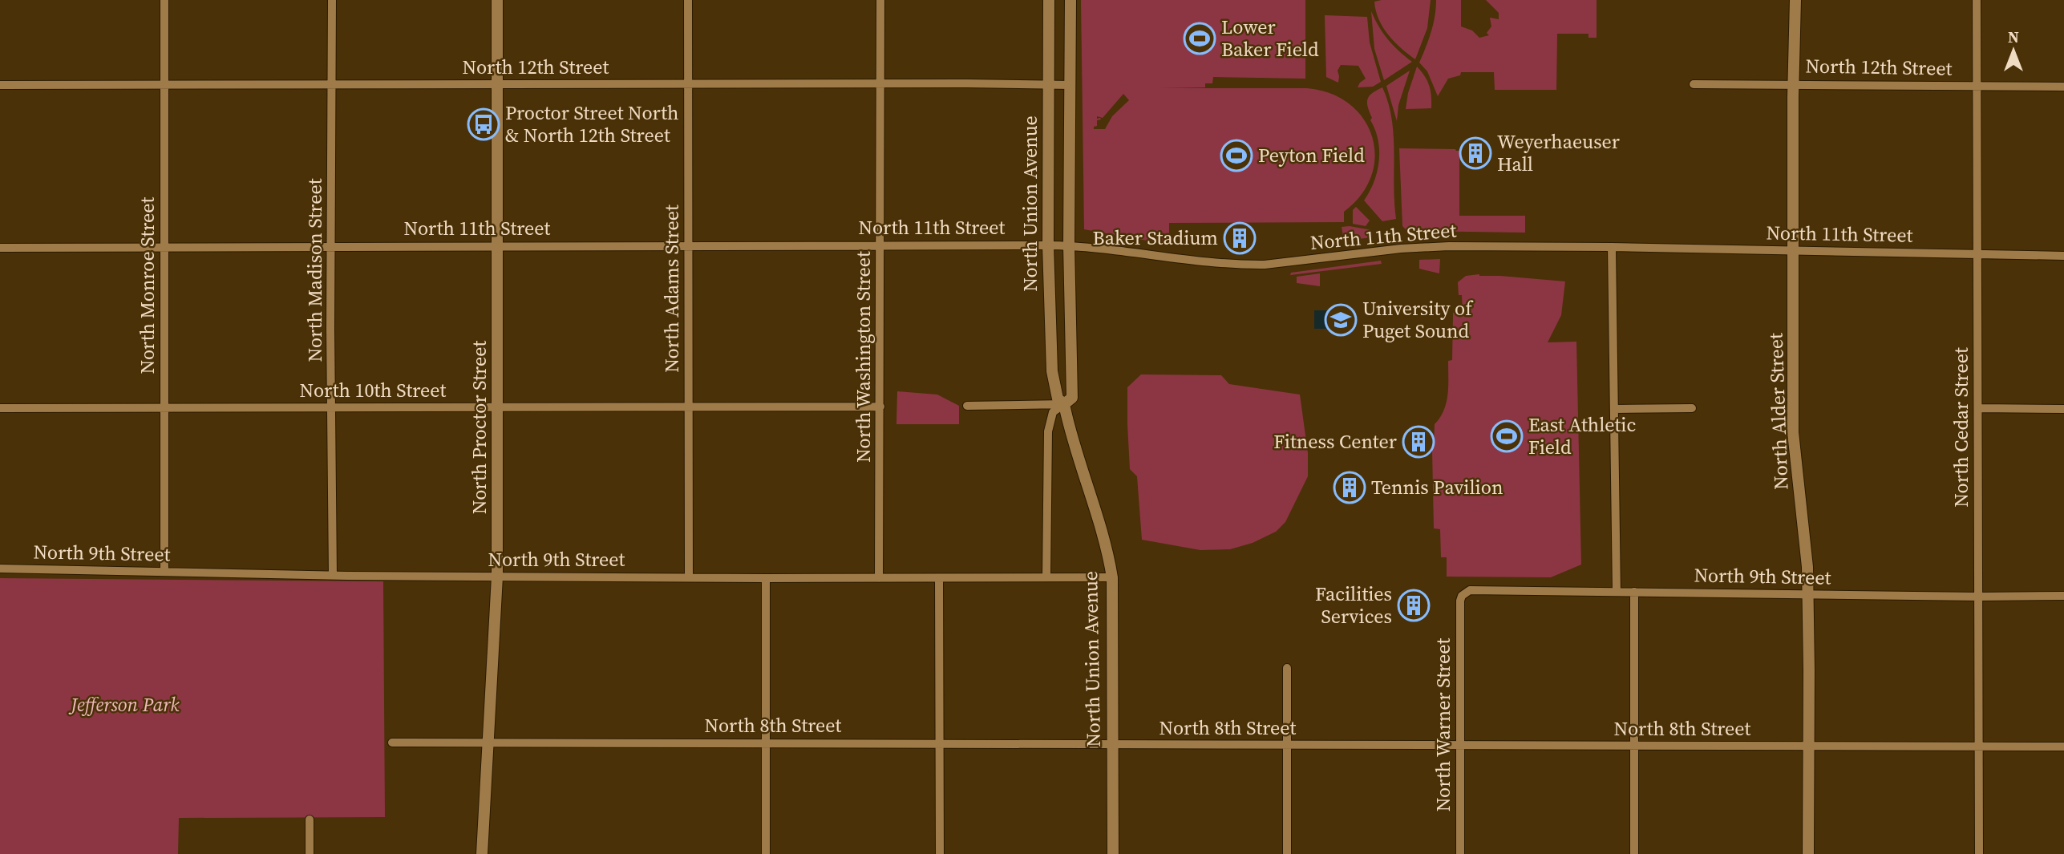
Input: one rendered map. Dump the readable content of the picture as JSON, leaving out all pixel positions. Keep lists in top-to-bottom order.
{
  "streets": {
    "street": [
      "North 12th Street",
      "North Union Avenue",
      "North 11th Street",
      "North Madison Street",
      "North Monroe Street",
      "North Adams Street",
      "North Washington Street",
      "North 10th Street",
      "North Alder Street",
      "North Proctor Street",
      "North Cedar Street",
      "North 9th Street",
      "North Warner Street",
      "North 8th Street"
    ]
  },
  "crossings": [
    ["North 12th Street", "North Union Avenue"],
    ["North 12th Street", "North Madison Street"],
    ["North 12th Street", "North Monroe Street"],
    ["North 12th Street", "North Adams Street"],
    ["North 12th Street", "North Washington Street"],
    ["North 12th Street", "North Alder Street"],
    ["North 12th Street", "North Proctor Street"],
    ["North 12th Street", "North Cedar Street"],
    ["North Union Avenue", "North 11th Street"],
    ["North Union Avenue", "North 9th Street"],
    ["North Union Avenue", "North 8th Street"],
    ["North 11th Street", "North Madison Street"],
    ["North 11th Street", "North Monroe Street"],
    ["North 11th Street", "North Adams Street"],
    ["North 11th Street", "North Washington Street"],
    ["North 11th Street", "North Alder Street"],
    ["North 11th Street", "North Proctor Street"],
    ["North 11th Street", "North Cedar Street"],
    ["North Madison Street", "North 10th Street"],
    ["North Madison Street", "North 9th Street"],
    ["North Monroe Street", "North 10th Street"],
    ["North Monroe Street", "North 9th Street"],
    ["North Adams Street", "North 10th Street"],
    ["North Adams Street", "North 9th Street"],
    ["North Washington Street", "North 10th Street"],
    ["North Washington Street", "North 9th Street"],
    ["North 10th Street", "North Proctor Street"],
    ["North Alder Street", "North 9th Street"],
    ["North Alder Street", "North 8th Street"],
    ["North Proctor Street", "North 9th Street"],
    ["North Proctor Street", "North 8th Street"],
    ["North Cedar Street", "North 9th Street"],
    ["North Cedar Street", "North 8th Street"],
    ["North 9th Street", "North Warner Street"],
    ["North Warner Street", "North 8th Street"]
  ],
  "parks": ["Jefferson Park"],
  "places": {
    "sports": ["Lower Baker Field", "Peyton Field", "East Athletic Field"],
    "bus stop": ["Proctor Street North & North 12th Street"],
    "building": [
      "Weyerhaeuser Hall",
      "Baker Stadium",
      "Fitness Center",
      "Tennis Pavilion",
      "Facilities Services"
    ],
    "school or university": ["University of Puget Sound"]
  },
  "north": "top"
}
